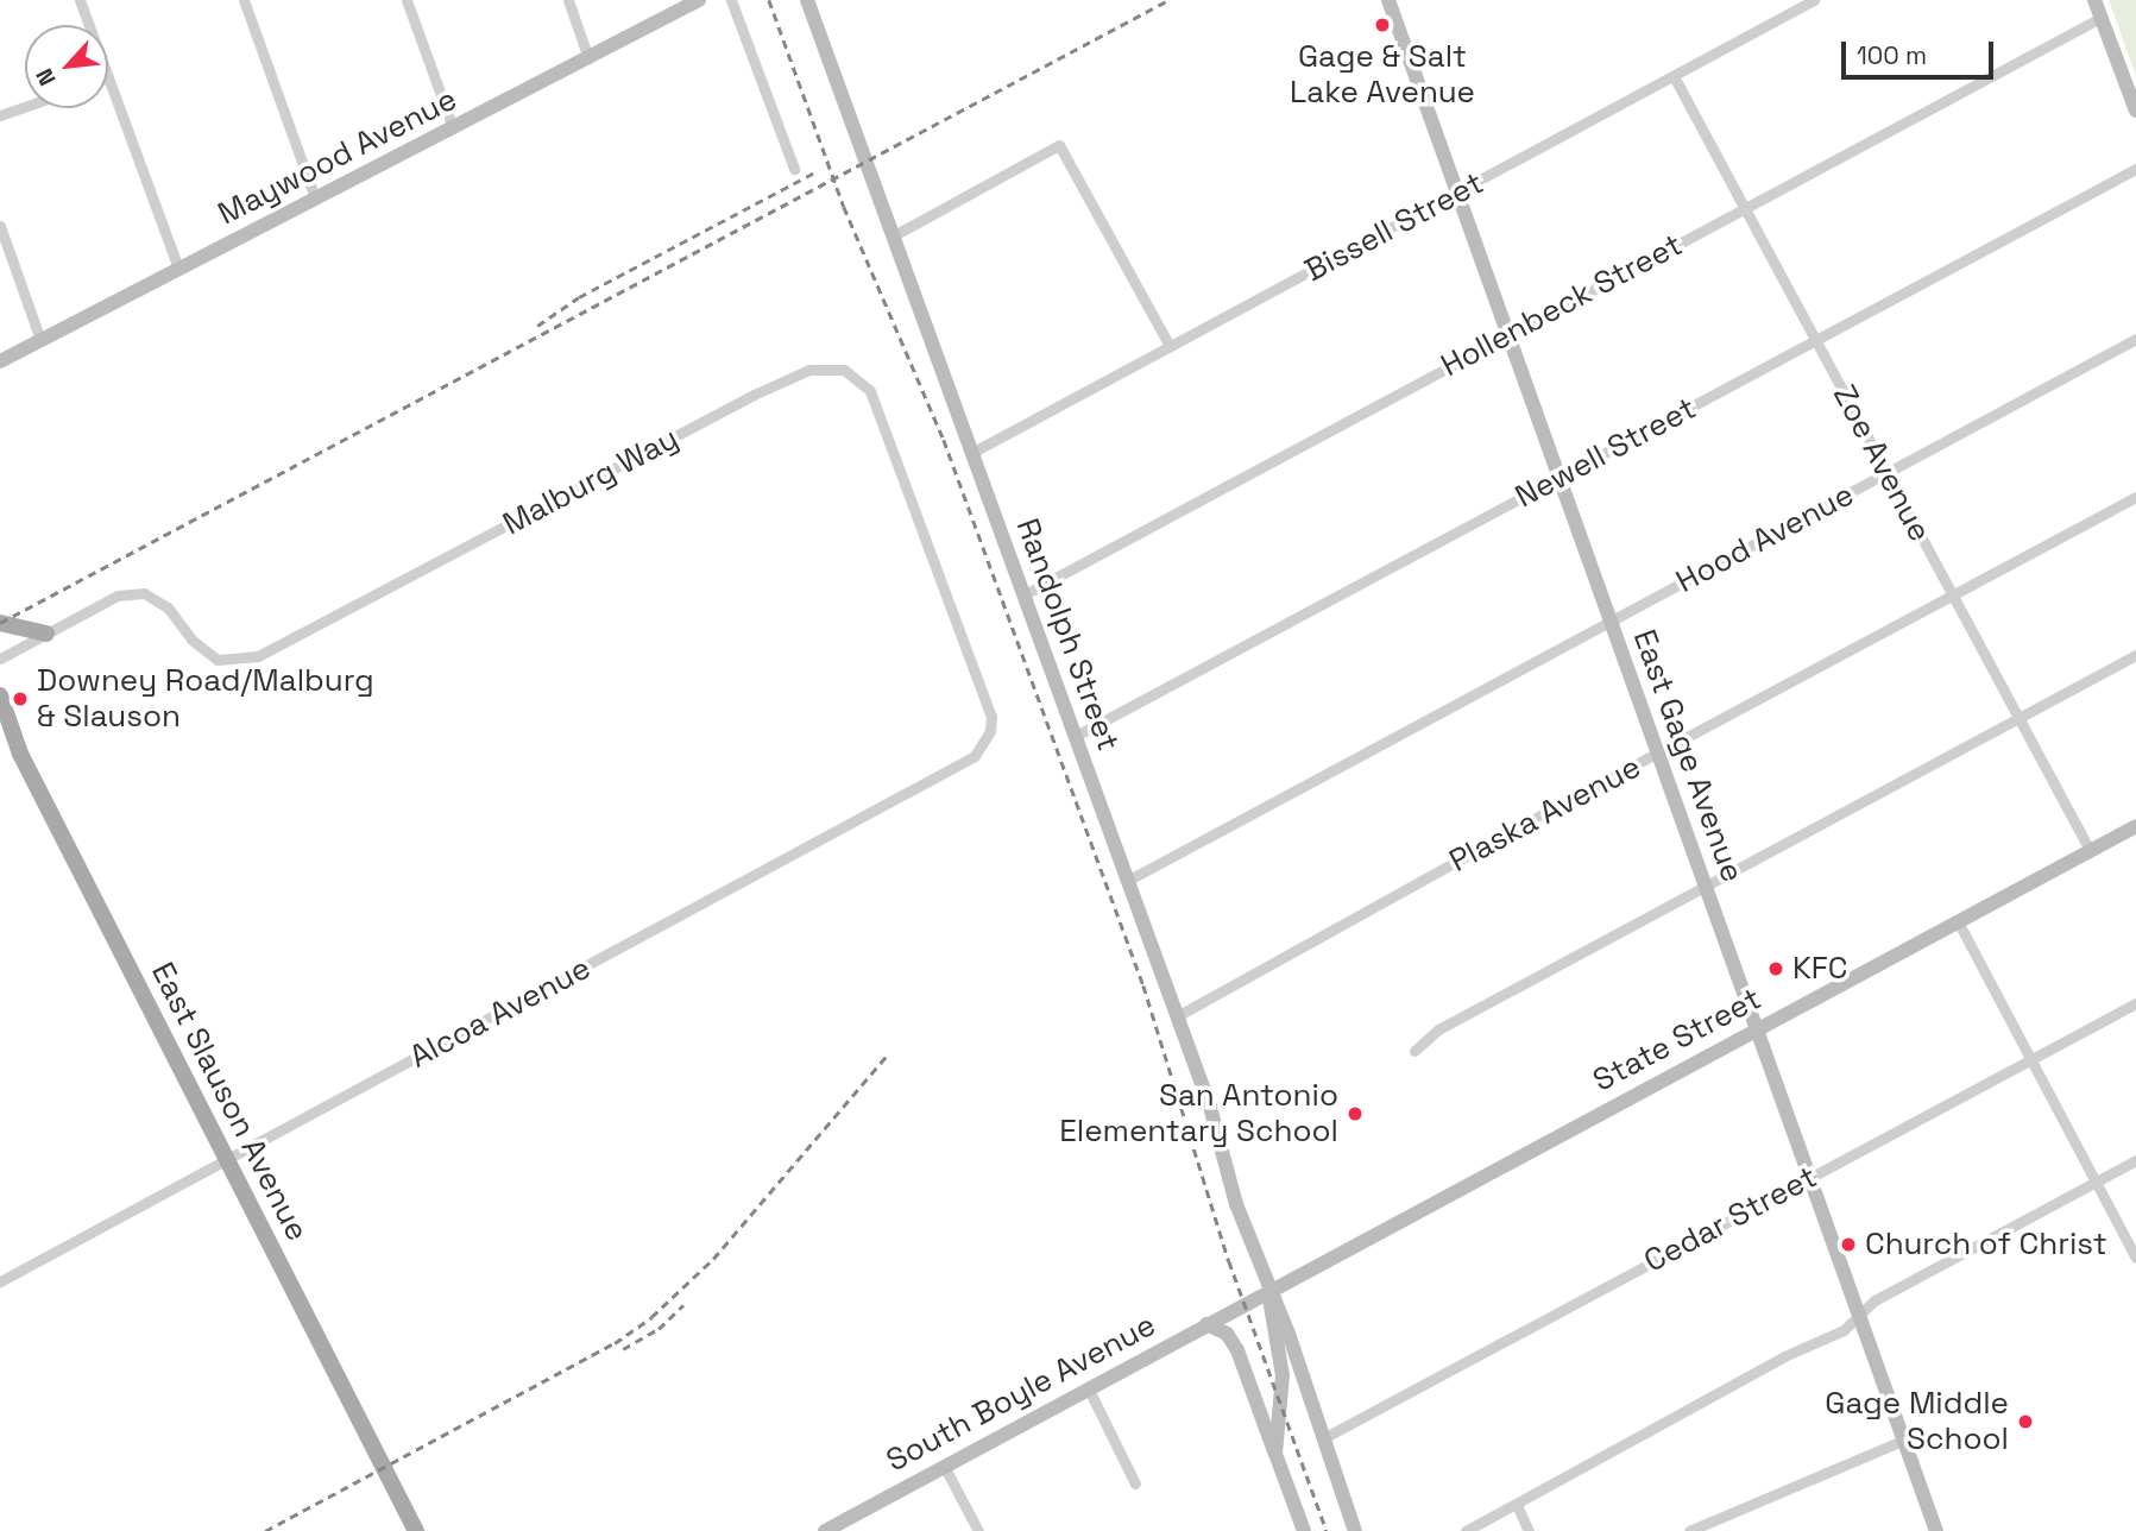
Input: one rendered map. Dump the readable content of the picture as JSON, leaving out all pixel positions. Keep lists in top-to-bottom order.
{
  "streets": {
    "main road": [
      "Maywood Avenue",
      "Randolph Street",
      "East Gage Avenue",
      "State Street",
      "East Slauson Avenue",
      "South Boyle Avenue"
    ],
    "street": [
      "Bissell Street",
      "Hollenbeck Street",
      "Newell Street",
      "Zoe Avenue",
      "Malburg Way",
      "Hood Avenue",
      "Plaska Avenue",
      "Alcoa Avenue",
      "Cedar Street"
    ]
  },
  "crossings": [
    ["Bissell Street", "Zoe Avenue"],
    ["Bissell Street", "Randolph Street"],
    ["Bissell Street", "East Gage Avenue"],
    ["Hollenbeck Street", "Zoe Avenue"],
    ["Hollenbeck Street", "Randolph Street"],
    ["Hollenbeck Street", "East Gage Avenue"],
    ["Newell Street", "Zoe Avenue"],
    ["Newell Street", "Randolph Street"],
    ["Newell Street", "East Gage Avenue"],
    ["Zoe Avenue", "Hood Avenue"],
    ["Zoe Avenue", "Plaska Avenue"],
    ["Zoe Avenue", "State Street"],
    ["Malburg Way", "Alcoa Avenue"],
    ["Hood Avenue", "Randolph Street"],
    ["Hood Avenue", "East Gage Avenue"],
    ["Randolph Street", "Plaska Avenue"],
    ["Randolph Street", "State Street"],
    ["Randolph Street", "Cedar Street"],
    ["East Gage Avenue", "Plaska Avenue"],
    ["East Gage Avenue", "State Street"],
    ["East Gage Avenue", "Cedar Street"],
    ["Alcoa Avenue", "East Slauson Avenue"],
    ["State Street", "South Boyle Avenue"]
  ],
  "places": [
    "Gage & Salt Lake Avenue",
    "Downey Road/Malburg & Slauson",
    "KFC",
    "San Antonio Elementary School",
    "Church of Christ",
    "Gage Middle School"
  ],
  "scale_bar": "100 m",
  "north": "bottom left"
}
